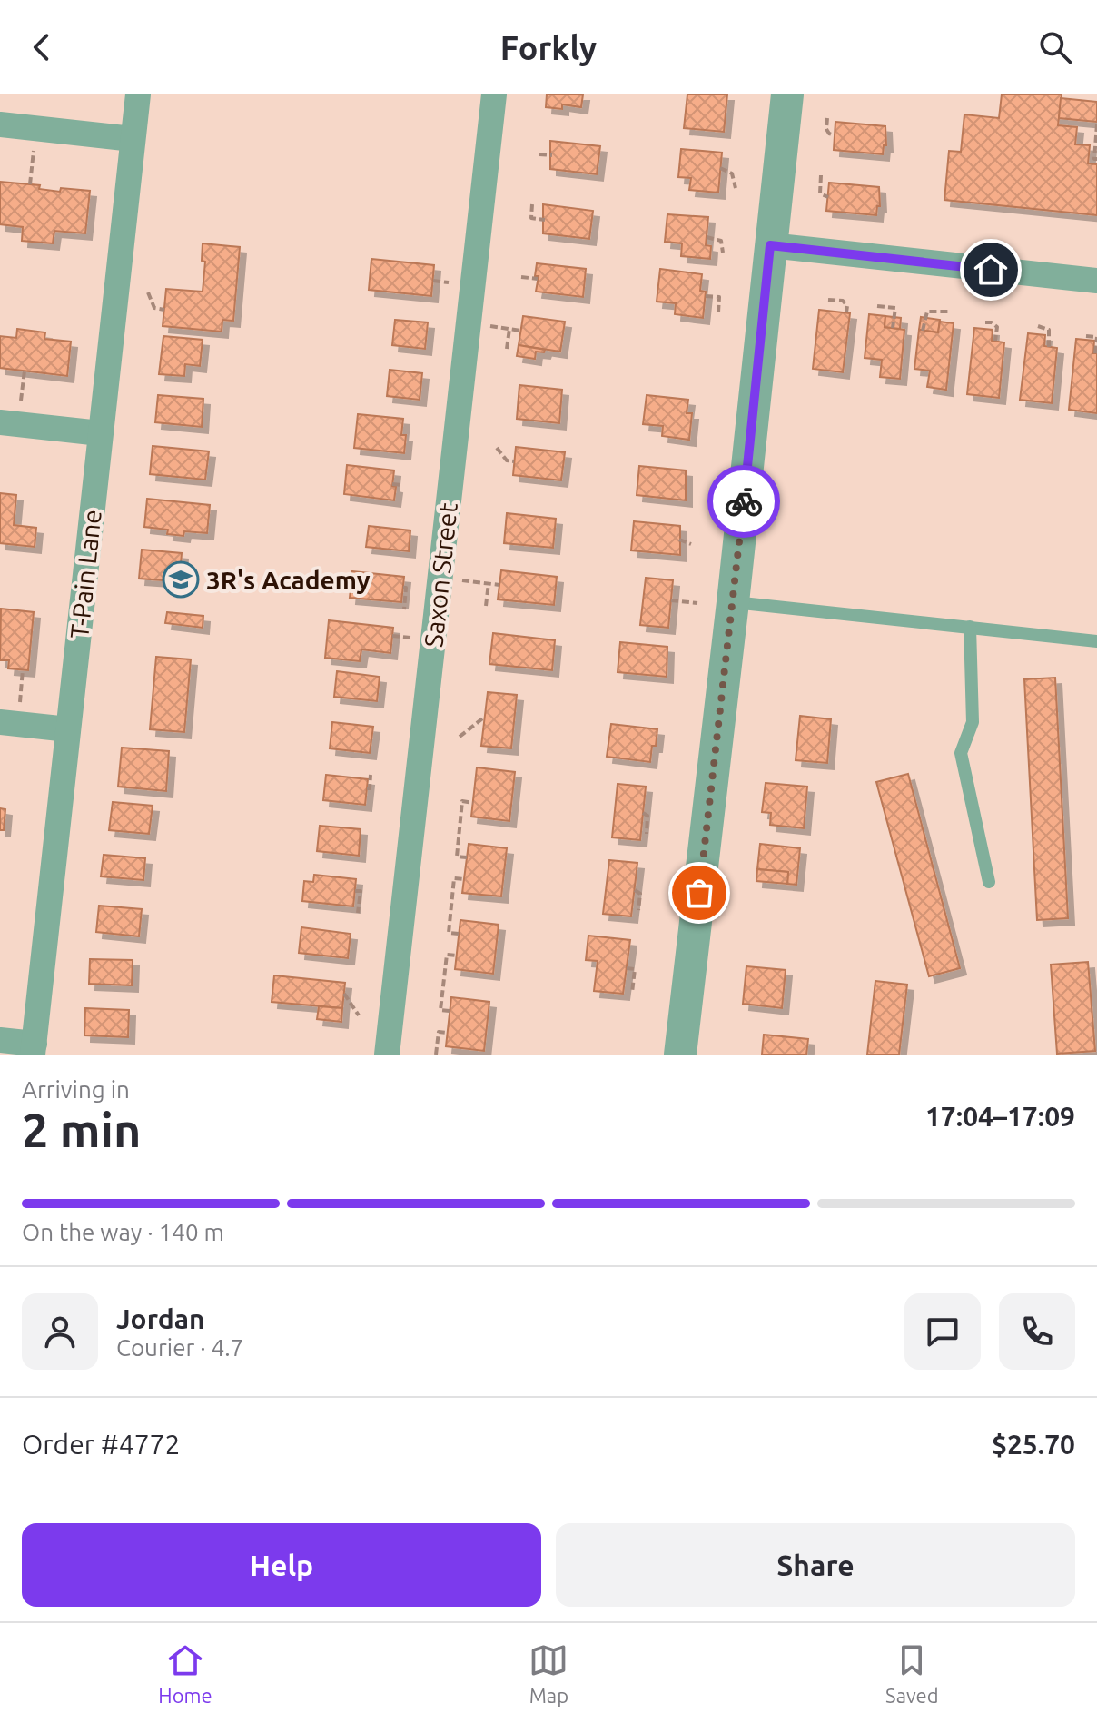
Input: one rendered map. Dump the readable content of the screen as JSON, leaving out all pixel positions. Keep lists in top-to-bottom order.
{
  "streets": {
    "street": ["T-Pain Lane", "Saxon Street"]
  },
  "places": {
    "school or university": ["3R's Academy"]
  },
  "page": {
    "header": "Forkly",
    "heading": ["2 min", "Arriving in", "17:04–17:09"],
    "panel": [
      "Jordan",
      "Courier · 4.7",
      "Order #4772",
      "$25.70"
    ],
    "bar": "On the way · 140 m",
    "buttons": ["Help", "Share"],
    "tabs": ["Home", "Map", "Saved"]
  }
}
